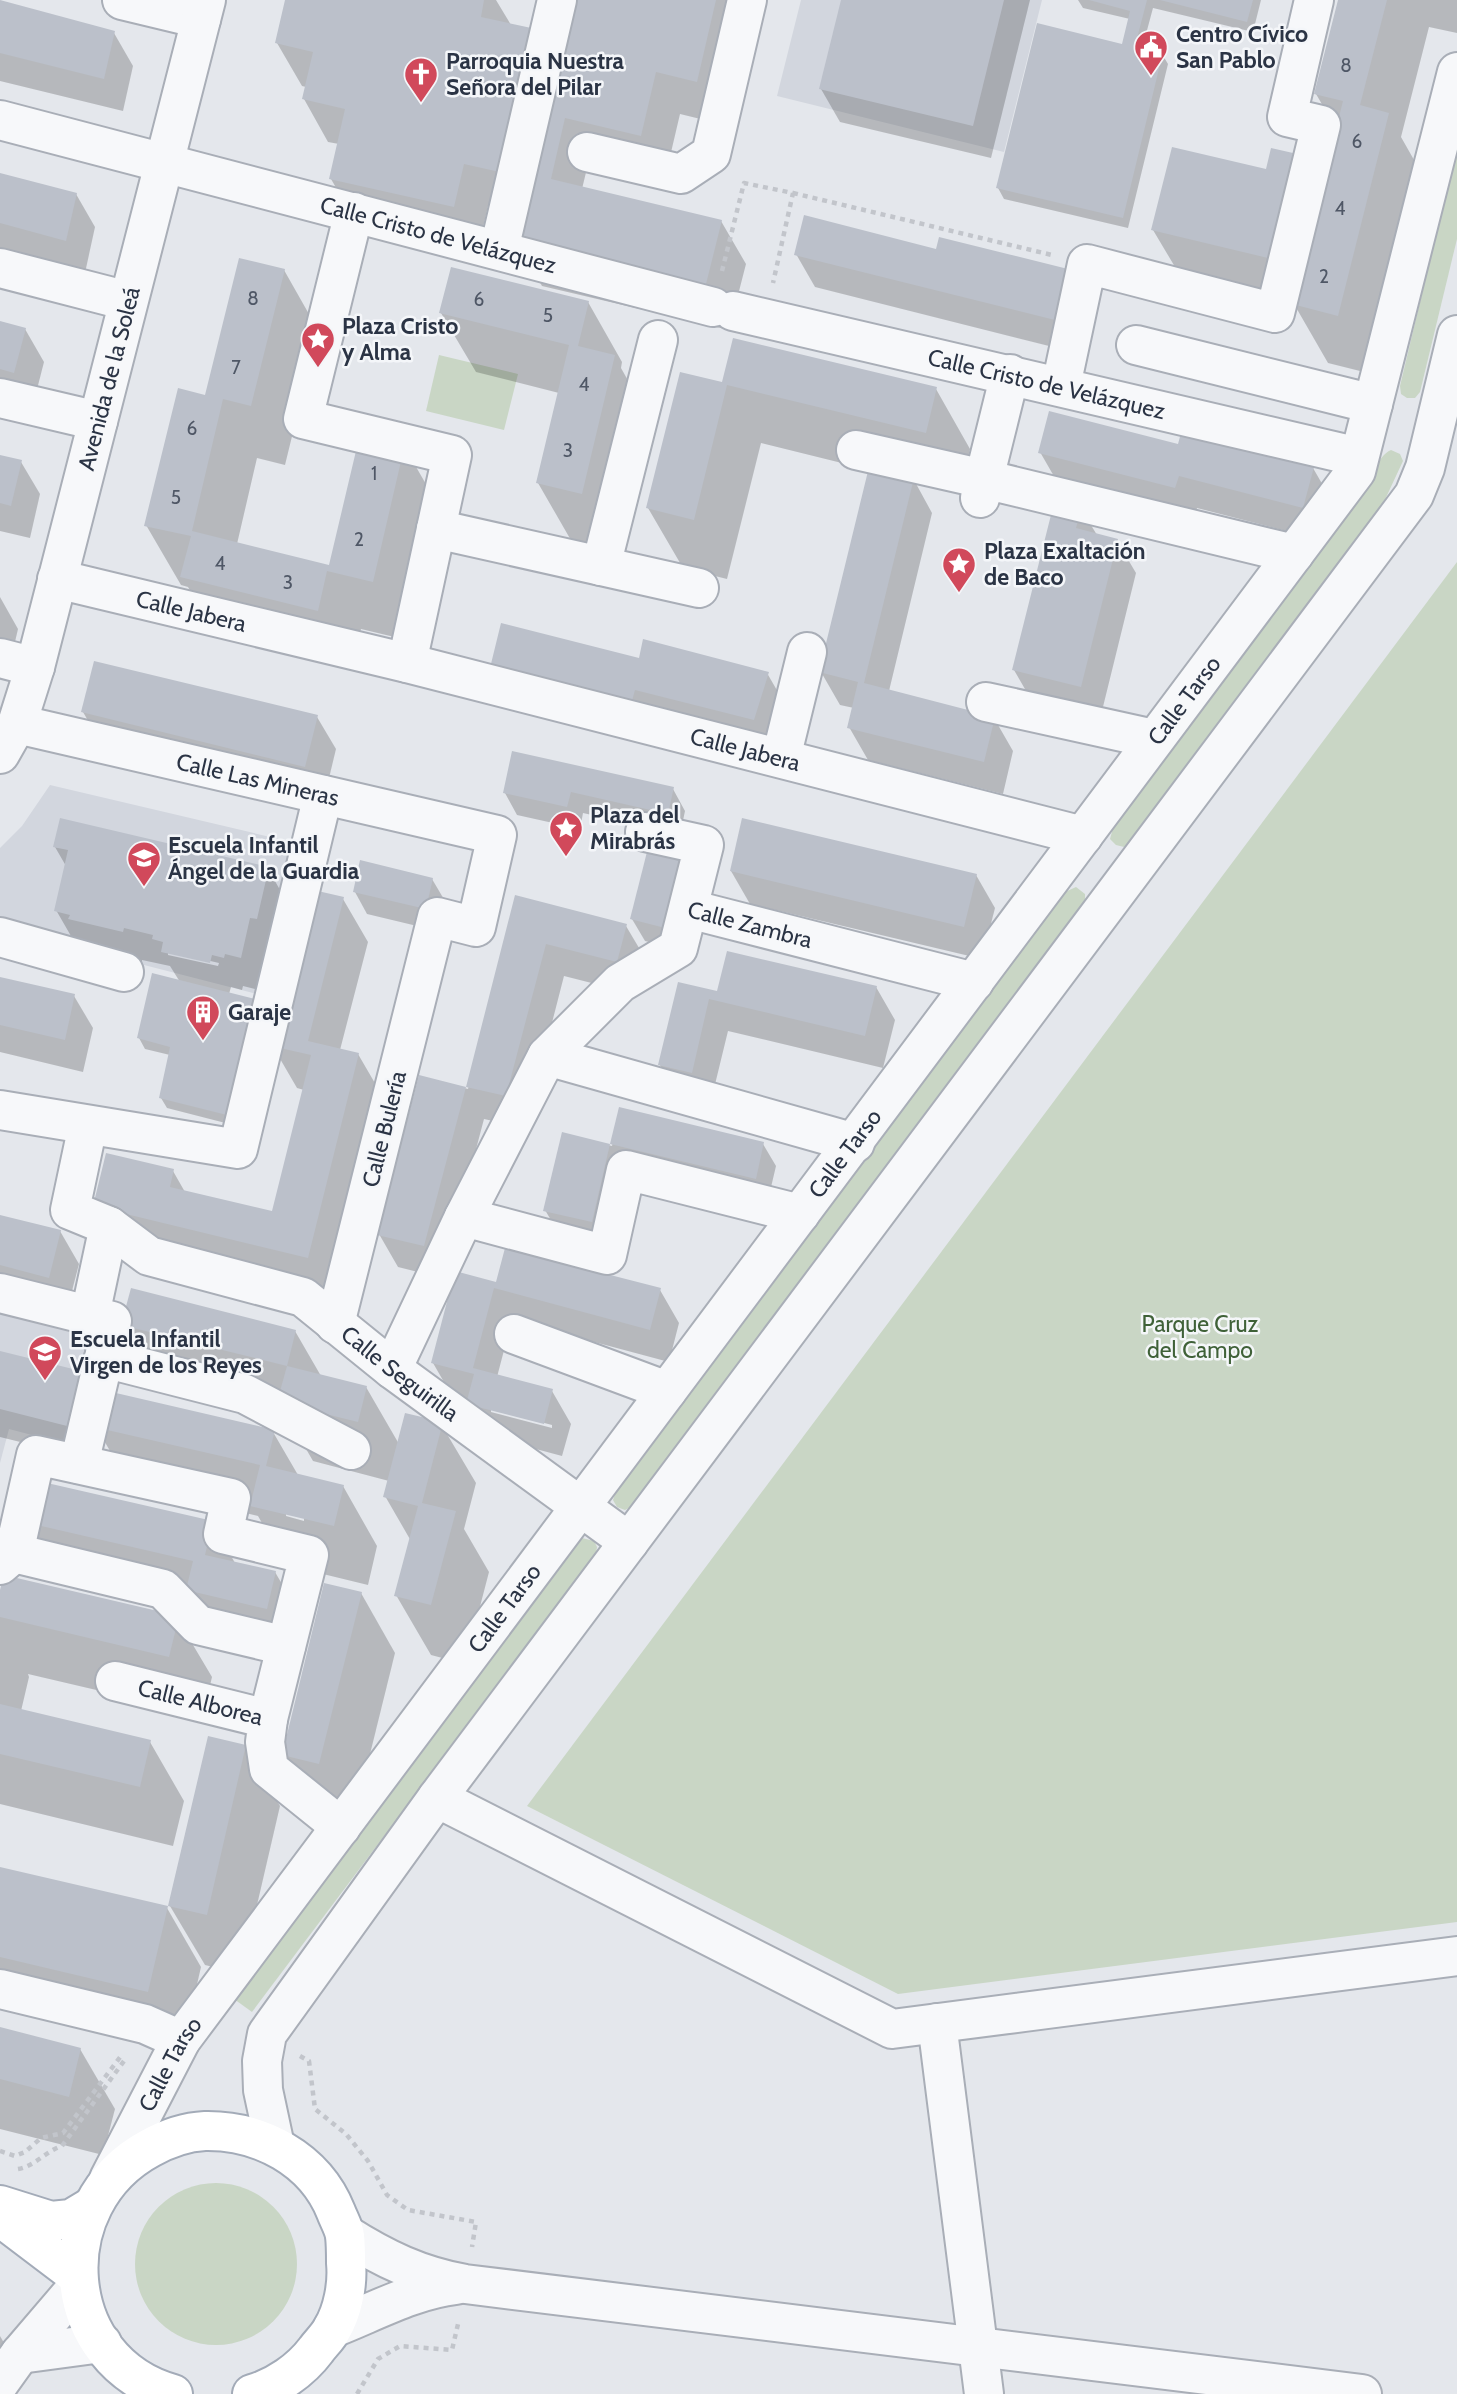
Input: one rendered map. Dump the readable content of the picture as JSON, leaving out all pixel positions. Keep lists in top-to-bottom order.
{
  "streets": {
    "street": [
      "Calle Cristo de Velázquez",
      "Avenida de la Soleá",
      "Calle Jabera",
      "Calle Tarso",
      "Calle Las Mineras",
      "Calle Zambra",
      "Calle Bulería",
      "Calle Seguirilla",
      "Calle Alborea"
    ]
  },
  "crossings": [
    ["Calle Cristo de Velázquez", "Avenida de la Soleá"],
    ["Calle Cristo de Velázquez", "Calle Tarso"],
    ["Avenida de la Soleá", "Calle Jabera"],
    ["Avenida de la Soleá", "Calle Las Mineras"],
    ["Calle Jabera", "Calle Tarso"],
    ["Calle Tarso", "Calle Zambra"],
    ["Calle Tarso", "Calle Seguirilla"],
    ["Calle Tarso", "Calle Alborea"],
    ["Calle Las Mineras", "Calle Bulería"],
    ["Calle Zambra", "Calle Seguirilla"],
    ["Calle Bulería", "Calle Seguirilla"]
  ],
  "parks": ["Parque Cruz del Campo"],
  "places": {
    "public building": ["Centro Cívico San Pablo"],
    "church": ["Parroquia Nuestra Señora del Pilar"],
    "place": ["Plaza Cristo y Alma", "Plaza Exaltación de Baco", "Plaza del Mirabrás"],
    "school or university": ["Escuela Infantil Ángel de la Guardia", "Escuela Infantil Virgen de los Reyes"],
    "building": ["Garaje"]
  },
  "house_numbers": [
    "8",
    "6",
    "4",
    "2",
    "8",
    "6",
    "5",
    "7",
    "4",
    "6",
    "3",
    "1",
    "5",
    "2",
    "4",
    "3"
  ]
}
